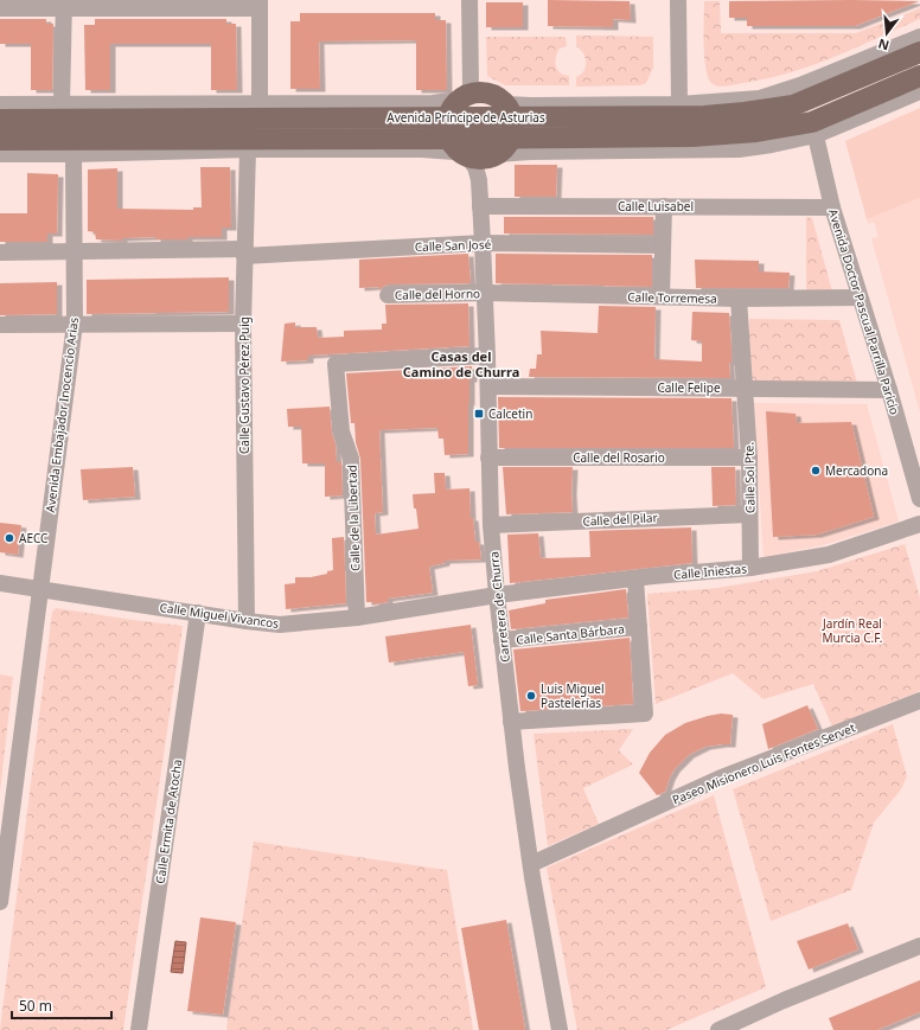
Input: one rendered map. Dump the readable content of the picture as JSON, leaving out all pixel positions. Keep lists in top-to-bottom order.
{
  "streets": {
    "main road": ["Avenida Príncipe de Asturias"],
    "street": [
      "Calle Luisabel",
      "Calle San José",
      "Calle del Horno",
      "Calle Torremesa",
      "Avenida Doctor Pascual Parrilla Paricio",
      "Calle Gustavo Pérez Puig",
      "Calle Felipe",
      "Avenida Embajador Inocencio Arias",
      "Calle del Rosario",
      "Calle Sol Pte.",
      "Calle de la Libertad",
      "Calle del Pilar",
      "Calle Iniestas",
      "Carretera de Churra",
      "Calle Miguel Vivancos",
      "Calle Santa Bárbara",
      "Paseo Misionero Luis Fontes Servet",
      "Calle Ermita de Atocha"
    ]
  },
  "crossings": [
    ["Avenida Príncipe de Asturias", "Avenida Doctor Pascual Parrilla Paricio"],
    ["Calle Luisabel", "Avenida Doctor Pascual Parrilla Paricio"],
    ["Calle Luisabel", "Carretera de Churra"],
    ["Calle San José", "Calle Gustavo Pérez Puig"],
    ["Calle San José", "Avenida Embajador Inocencio Arias"],
    ["Calle San José", "Carretera de Churra"],
    ["Calle del Horno", "Calle Torremesa"],
    ["Calle del Horno", "Carretera de Churra"],
    ["Calle Torremesa", "Avenida Doctor Pascual Parrilla Paricio"],
    ["Calle Torremesa", "Calle Sol Pte."],
    ["Calle Torremesa", "Carretera de Churra"],
    ["Avenida Doctor Pascual Parrilla Paricio", "Calle Felipe"],
    ["Calle Gustavo Pérez Puig", "Calle Miguel Vivancos"],
    ["Calle Felipe", "Calle Sol Pte."],
    ["Calle Felipe", "Carretera de Churra"],
    ["Avenida Embajador Inocencio Arias", "Calle Miguel Vivancos"],
    ["Calle del Rosario", "Calle Sol Pte."],
    ["Calle del Rosario", "Carretera de Churra"],
    ["Calle Sol Pte.", "Calle del Pilar"],
    ["Calle Sol Pte.", "Calle Iniestas"],
    ["Calle de la Libertad", "Carretera de Churra"],
    ["Calle de la Libertad", "Calle Miguel Vivancos"],
    ["Calle del Pilar", "Carretera de Churra"],
    ["Calle Iniestas", "Carretera de Churra"],
    ["Calle Iniestas", "Calle Miguel Vivancos"],
    ["Carretera de Churra", "Calle Miguel Vivancos"],
    ["Carretera de Churra", "Calle Santa Bárbara"],
    ["Carretera de Churra", "Paseo Misionero Luis Fontes Servet"],
    ["Calle Miguel Vivancos", "Calle Ermita de Atocha"]
  ],
  "districts": ["Casas del Camino de Churra"],
  "parks": ["Jardín Real Murcia C.F."],
  "places": {
    "transit": ["Calcetin"],
    "other": ["Mercadona", "AECC", "Luis Miguel Pastelerías"]
  },
  "scale_bar": "50 m",
  "north": "bottom"
}
